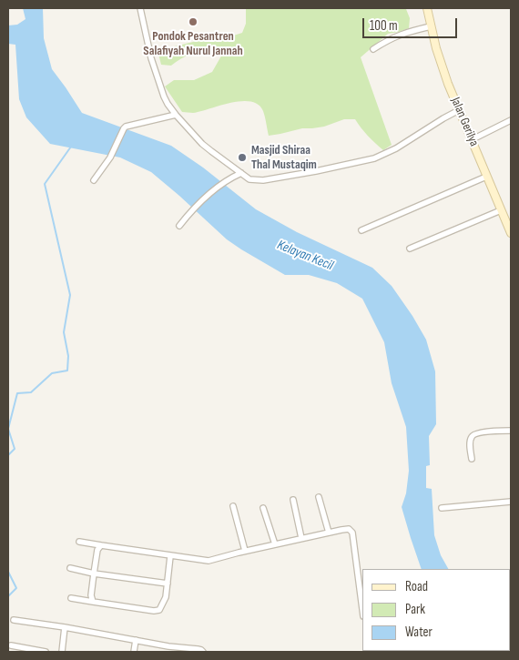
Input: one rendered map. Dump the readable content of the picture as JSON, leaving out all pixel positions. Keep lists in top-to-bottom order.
{
  "streets": {
    "street": ["Jalan Gerilya"]
  },
  "water": ["Kelayan Kecil"],
  "places": ["Pondok Pesantren Salafiyah Nurul Jannah", "Masjid Shiraa Thal Mustaqim"],
  "legend": ["Road", "Park", "Water"],
  "scale_bar": "100 m"
}
